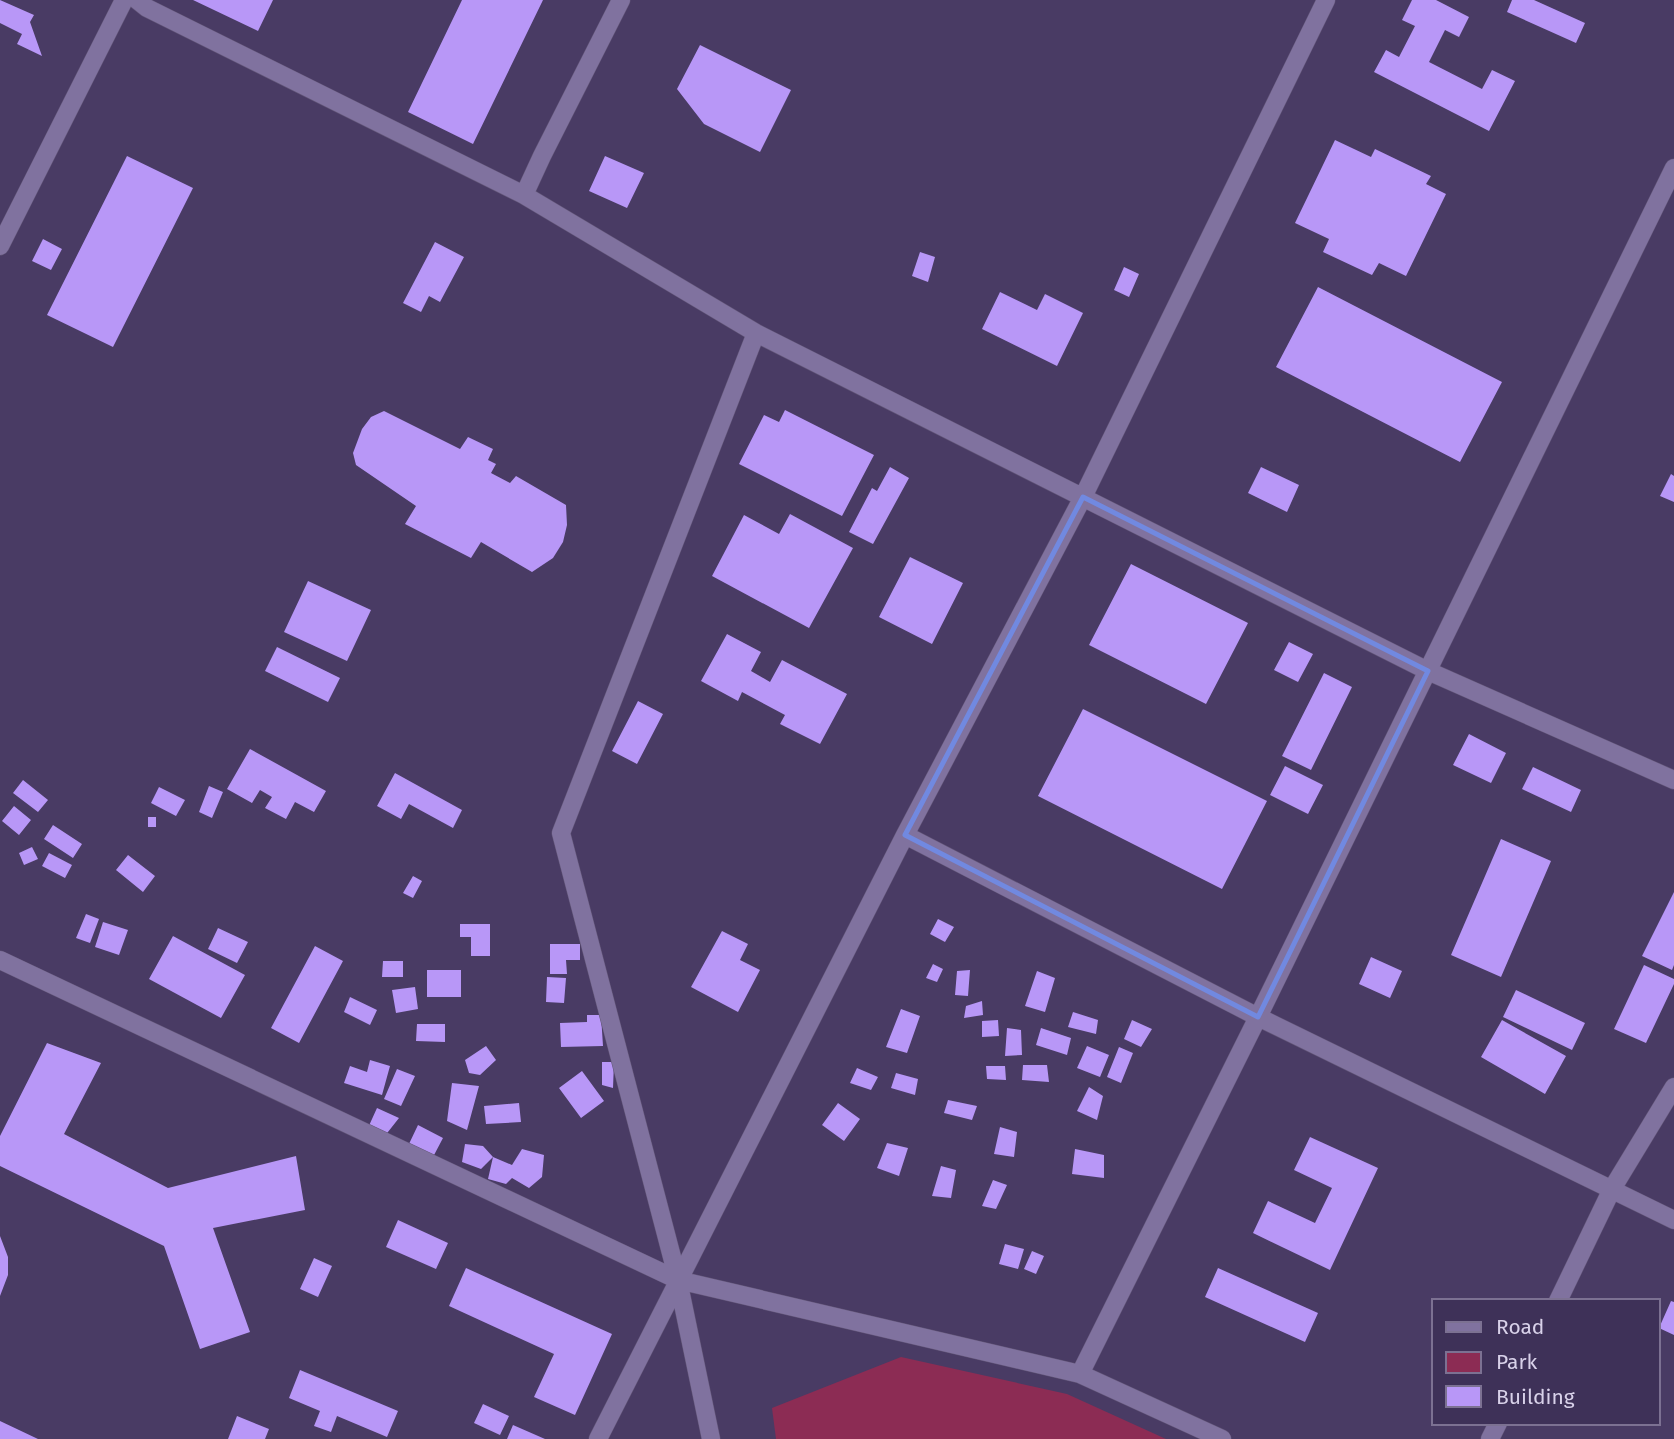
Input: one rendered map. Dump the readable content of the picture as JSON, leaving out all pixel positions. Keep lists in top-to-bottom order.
{
  "legend": ["Road", "Park", "Building"]
}
